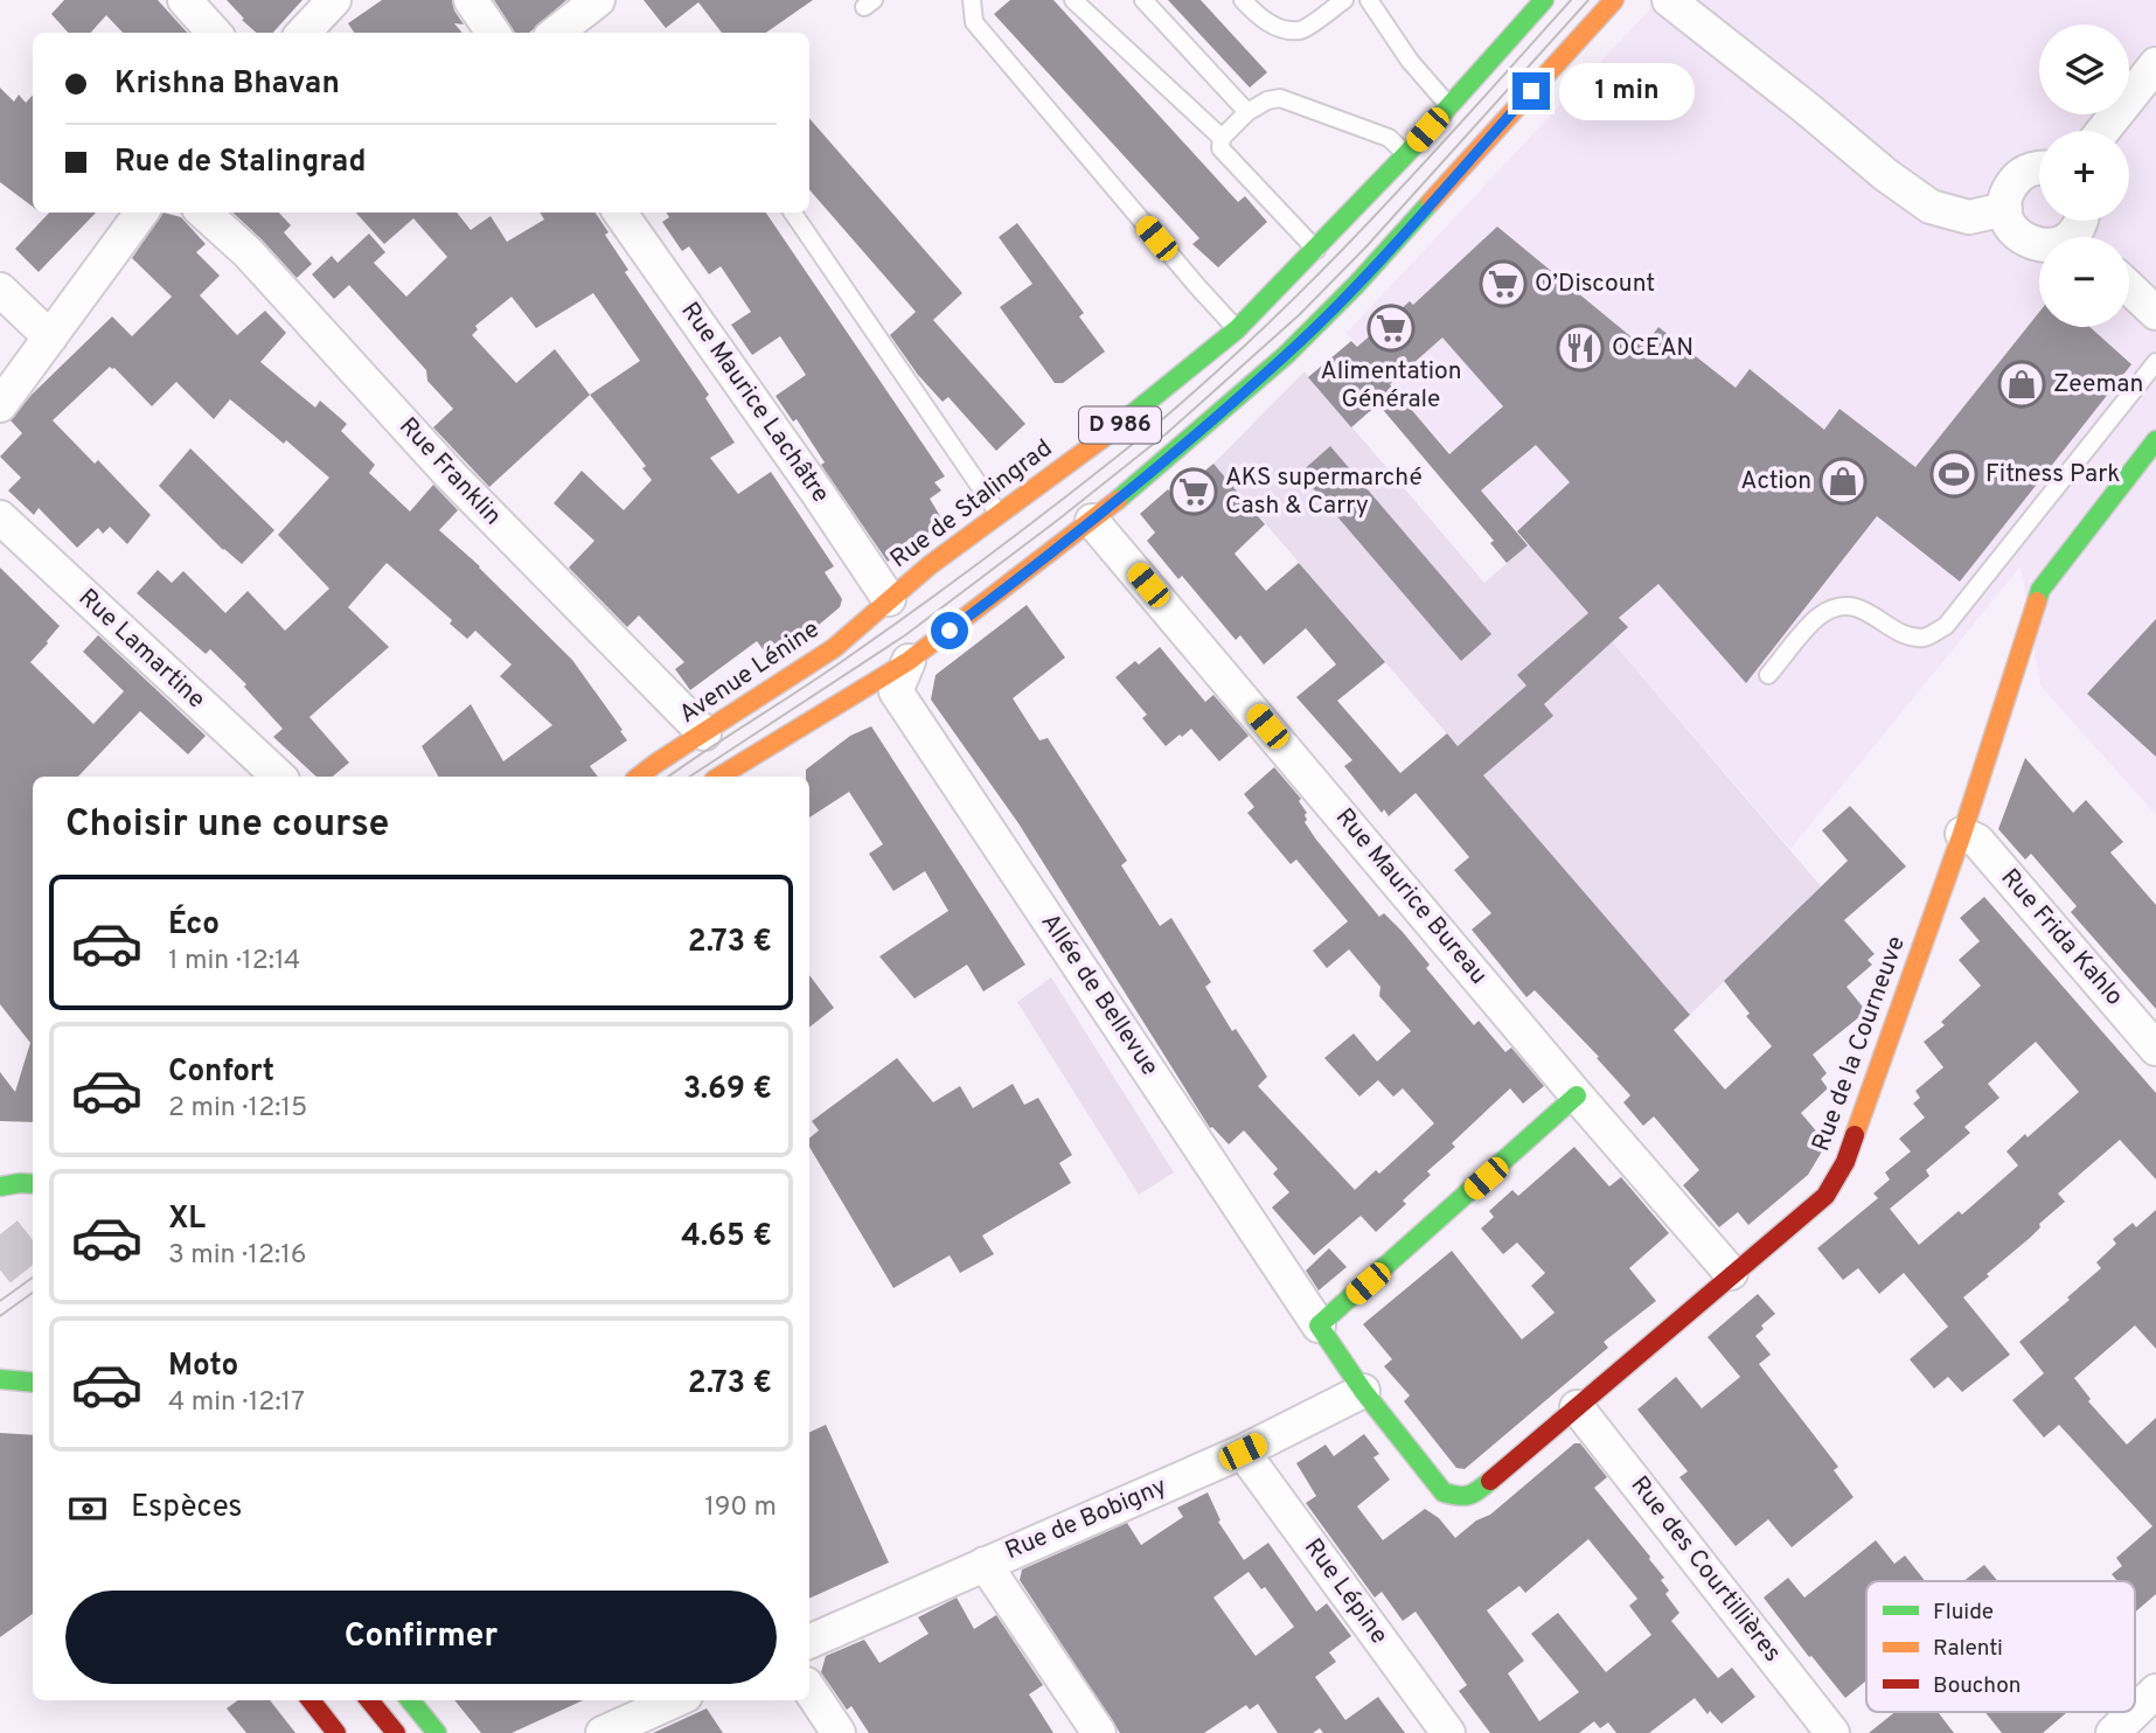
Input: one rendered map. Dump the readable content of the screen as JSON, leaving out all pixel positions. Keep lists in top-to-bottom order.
{
  "streets": {
    "main road": [
      "D 986",
      "Rue de Stalingrad",
      "Avenue Lénine",
      "Rue de la Courneuve"
    ],
    "street": [
      "Rue Maurice Lachâtre",
      "Rue Franklin",
      "Rue Lamartine",
      "Rue Maurice Bureau",
      "Rue Frida Kahlo",
      "Allée de Bellevue",
      "Rue de Bobigny",
      "Rue des Courtillières",
      "Rue Lépine"
    ]
  },
  "crossings": [
    ["Rue Maurice Lachâtre", "D 986"],
    ["Rue Maurice Lachâtre", "Rue de Stalingrad"],
    ["Rue Maurice Lachâtre", "Avenue Lénine"],
    ["Rue Maurice Lachâtre", "Allée de Bellevue"],
    ["D 986", "Rue de Stalingrad"],
    ["D 986", "Avenue Lénine"],
    ["D 986", "Rue Maurice Bureau"],
    ["D 986", "Allée de Bellevue"],
    ["Rue Franklin", "Avenue Lénine"],
    ["Rue de Stalingrad", "Avenue Lénine"],
    ["Rue de Stalingrad", "Allée de Bellevue"],
    ["Avenue Lénine", "Allée de Bellevue"],
    ["Rue Maurice Bureau", "Rue de la Courneuve"],
    ["Rue Frida Kahlo", "Rue de la Courneuve"],
    ["Allée de Bellevue", "Rue de la Courneuve"],
    ["Rue de la Courneuve", "Rue de Bobigny"],
    ["Rue de la Courneuve", "Rue des Courtillières"],
    ["Rue de Bobigny", "Rue Lépine"]
  ],
  "places": {
    "supermarket": ["O’Discount", "Alimentation Générale", "AKS supermarché Cash & Carry"],
    "restaurant": ["OCEAN"],
    "shop": ["Zeeman", "Action"],
    "sports": ["Fitness Park"]
  },
  "legend": ["Fluide", "Ralenti", "Bouchon"],
  "page": {
    "map_buttons": ["+", "−"],
    "banner": ["Krishna Bhavan", "Rue de Stalingrad"],
    "bubble": "1 min",
    "heading": "Choisir une course",
    "list": [
      {
        "name": "Éco",
        "note": "1 min · 12:14",
        "value": "2.73 €"
      },
      {
        "name": "Confort",
        "note": "2 min · 12:15",
        "value": "3.69 €"
      },
      {
        "name": "XL",
        "note": "3 min · 12:16",
        "value": "4.65 €"
      },
      {
        "name": "Moto",
        "note": "4 min · 12:17",
        "value": "2.73 €"
      }
    ],
    "pay": ["Espèces", "190 m"],
    "buttons": "Confirmer"
  }
}
